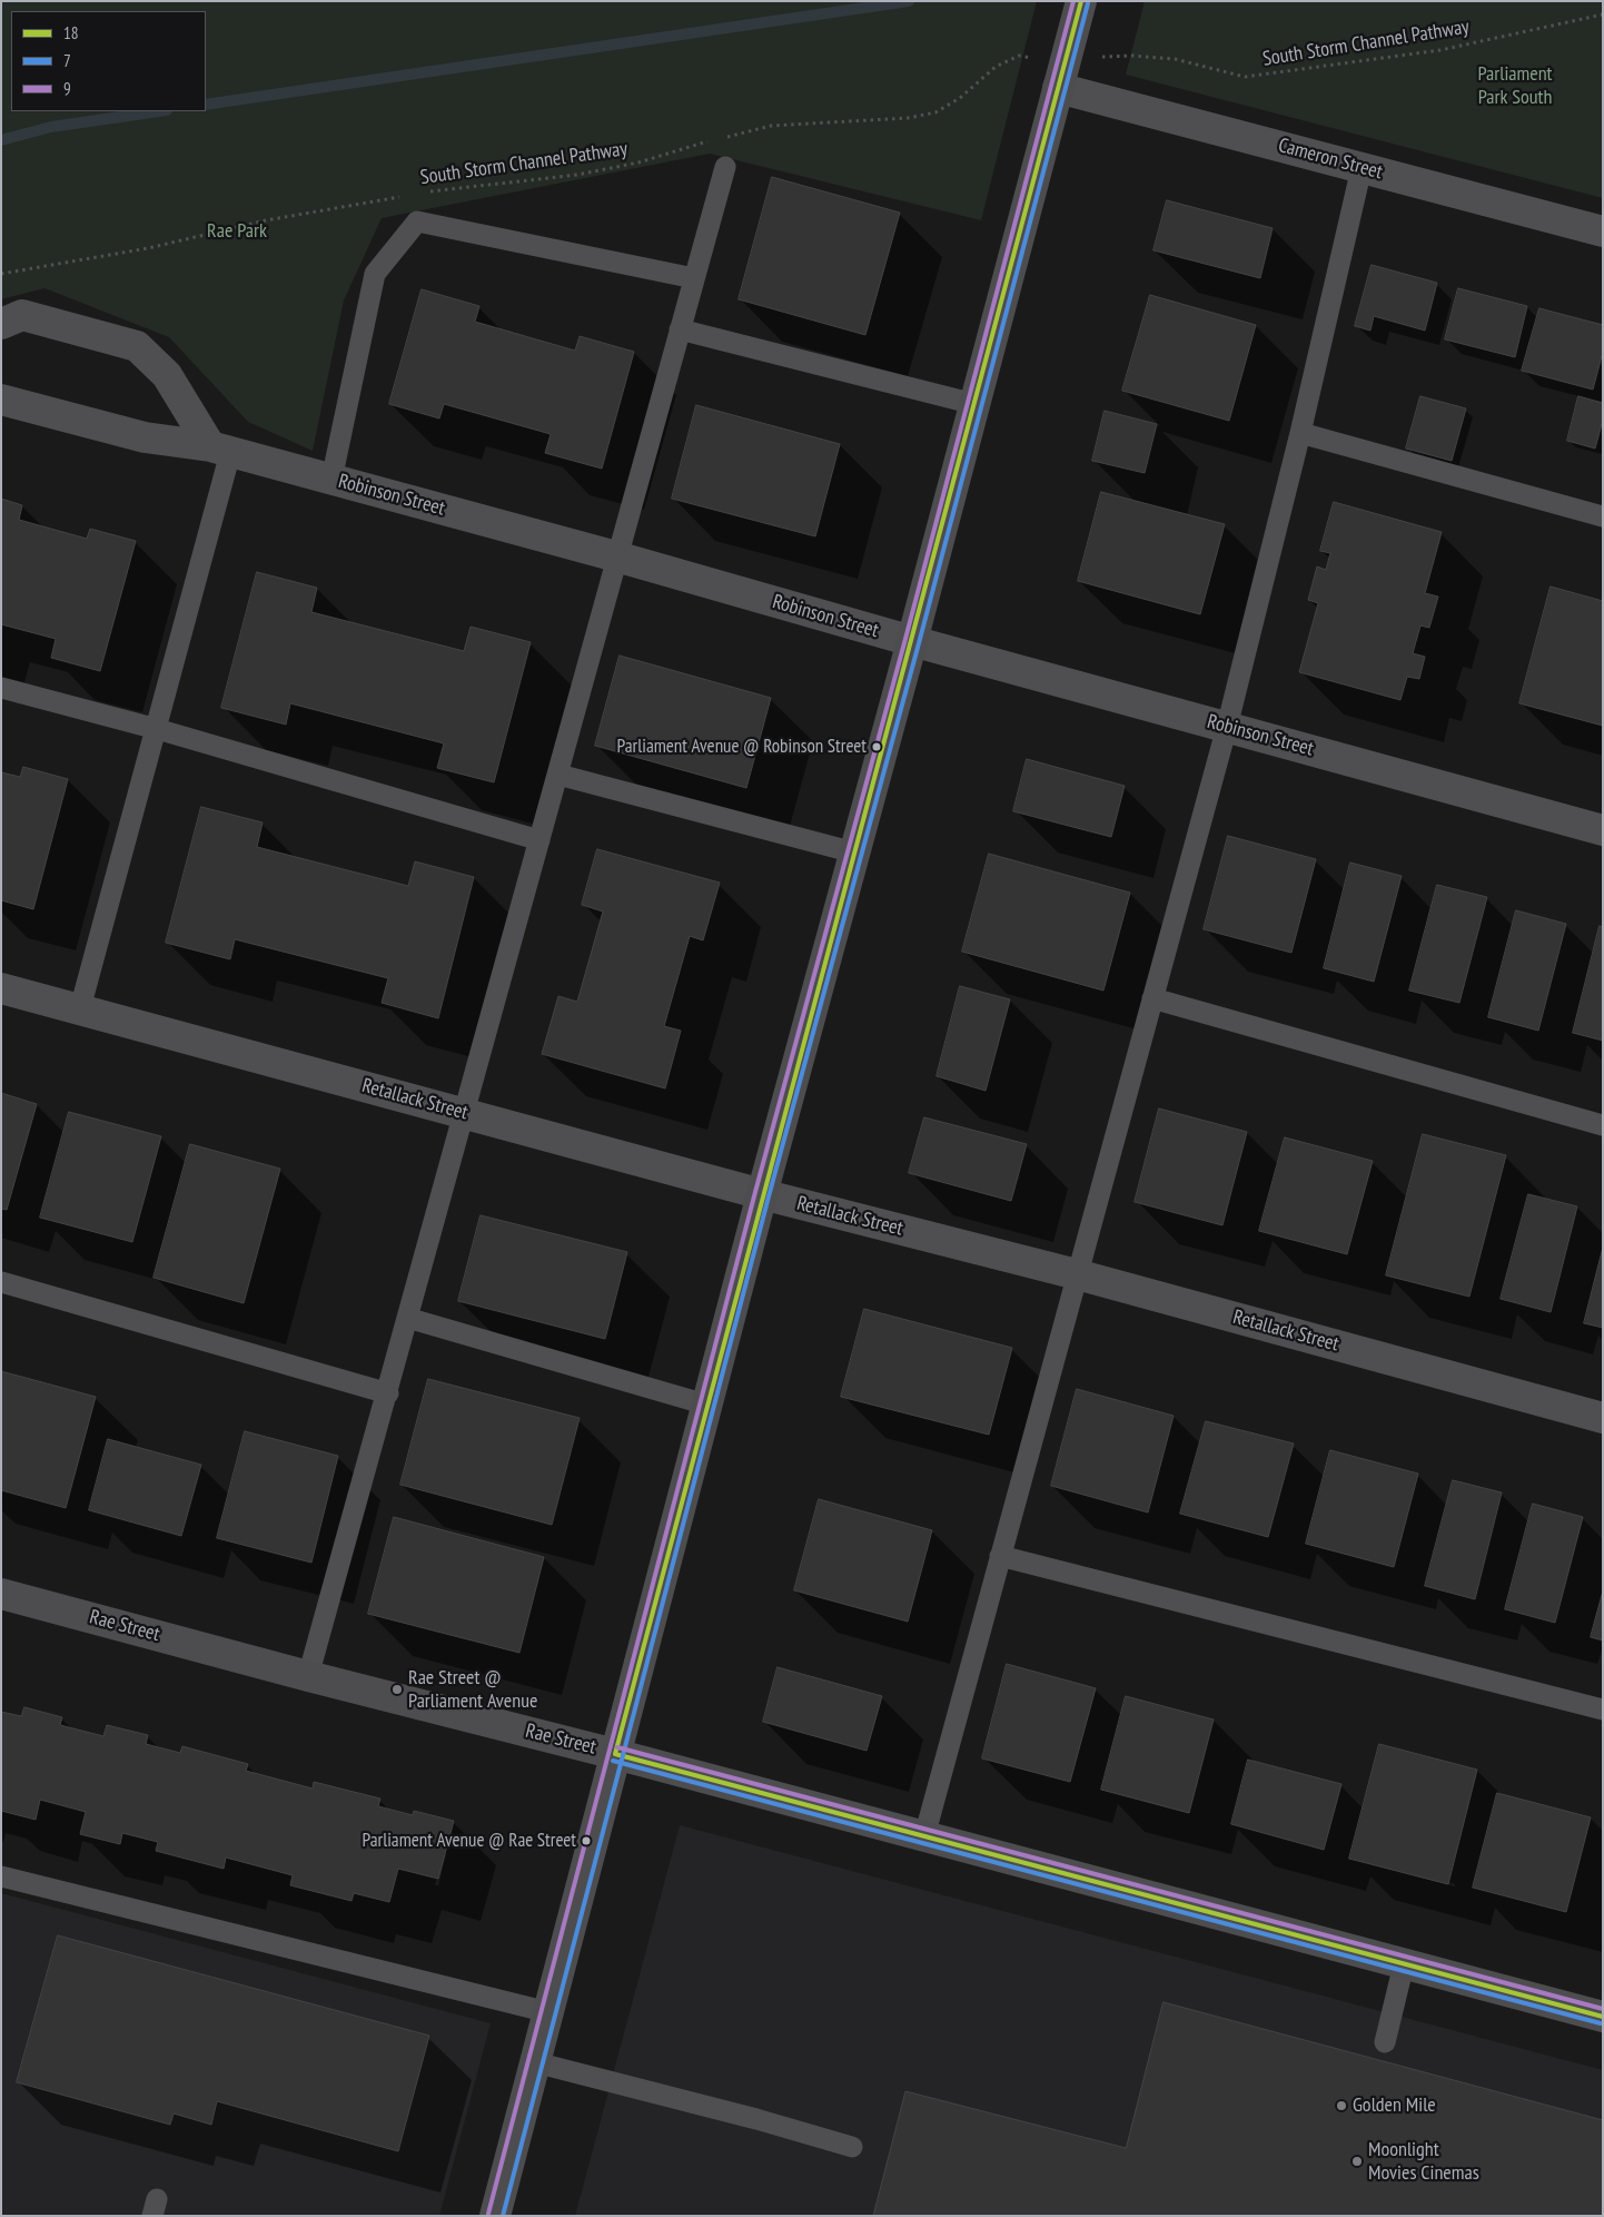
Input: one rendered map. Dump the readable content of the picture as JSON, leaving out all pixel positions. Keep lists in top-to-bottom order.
{
  "streets": {
    "main road": ["Rae Street"],
    "street": ["Cameron Street", "Robinson Street", "Retallack Street"],
    "path": ["South Storm Channel Pathway"]
  },
  "parks": ["Parliament Park South", "Rae Park"],
  "places": [
    "Parliament Avenue @ Robinson Street",
    "Rae Street @ Parliament Avenue",
    "Parliament Avenue @ Rae Street",
    "Golden Mile",
    "Moonlight Movies Cinemas"
  ],
  "lines": ["transit line 18", "transit line 9", "transit line 7"],
  "legend": ["18", "7", "9"]
}
